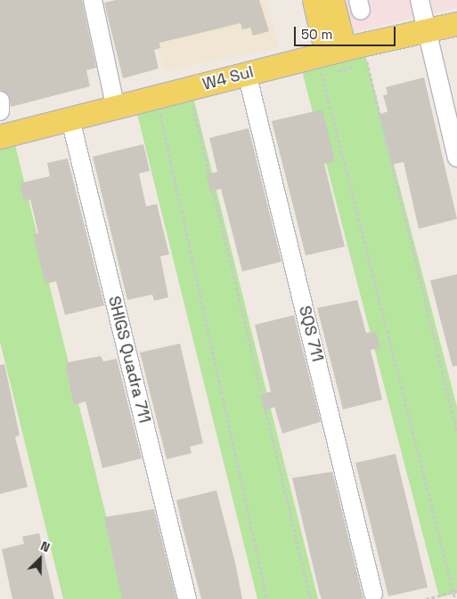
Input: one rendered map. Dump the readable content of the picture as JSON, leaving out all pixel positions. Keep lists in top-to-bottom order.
{
  "streets": {
    "main road": ["W4 Sul"],
    "street": ["SQS 711", "SHIGS Quadra 711"]
  },
  "crossings": [
    ["W4 Sul", "SQS 711"],
    ["W4 Sul", "SHIGS Quadra 711"]
  ],
  "scale_bar": "50 m",
  "north": "top right"
}
